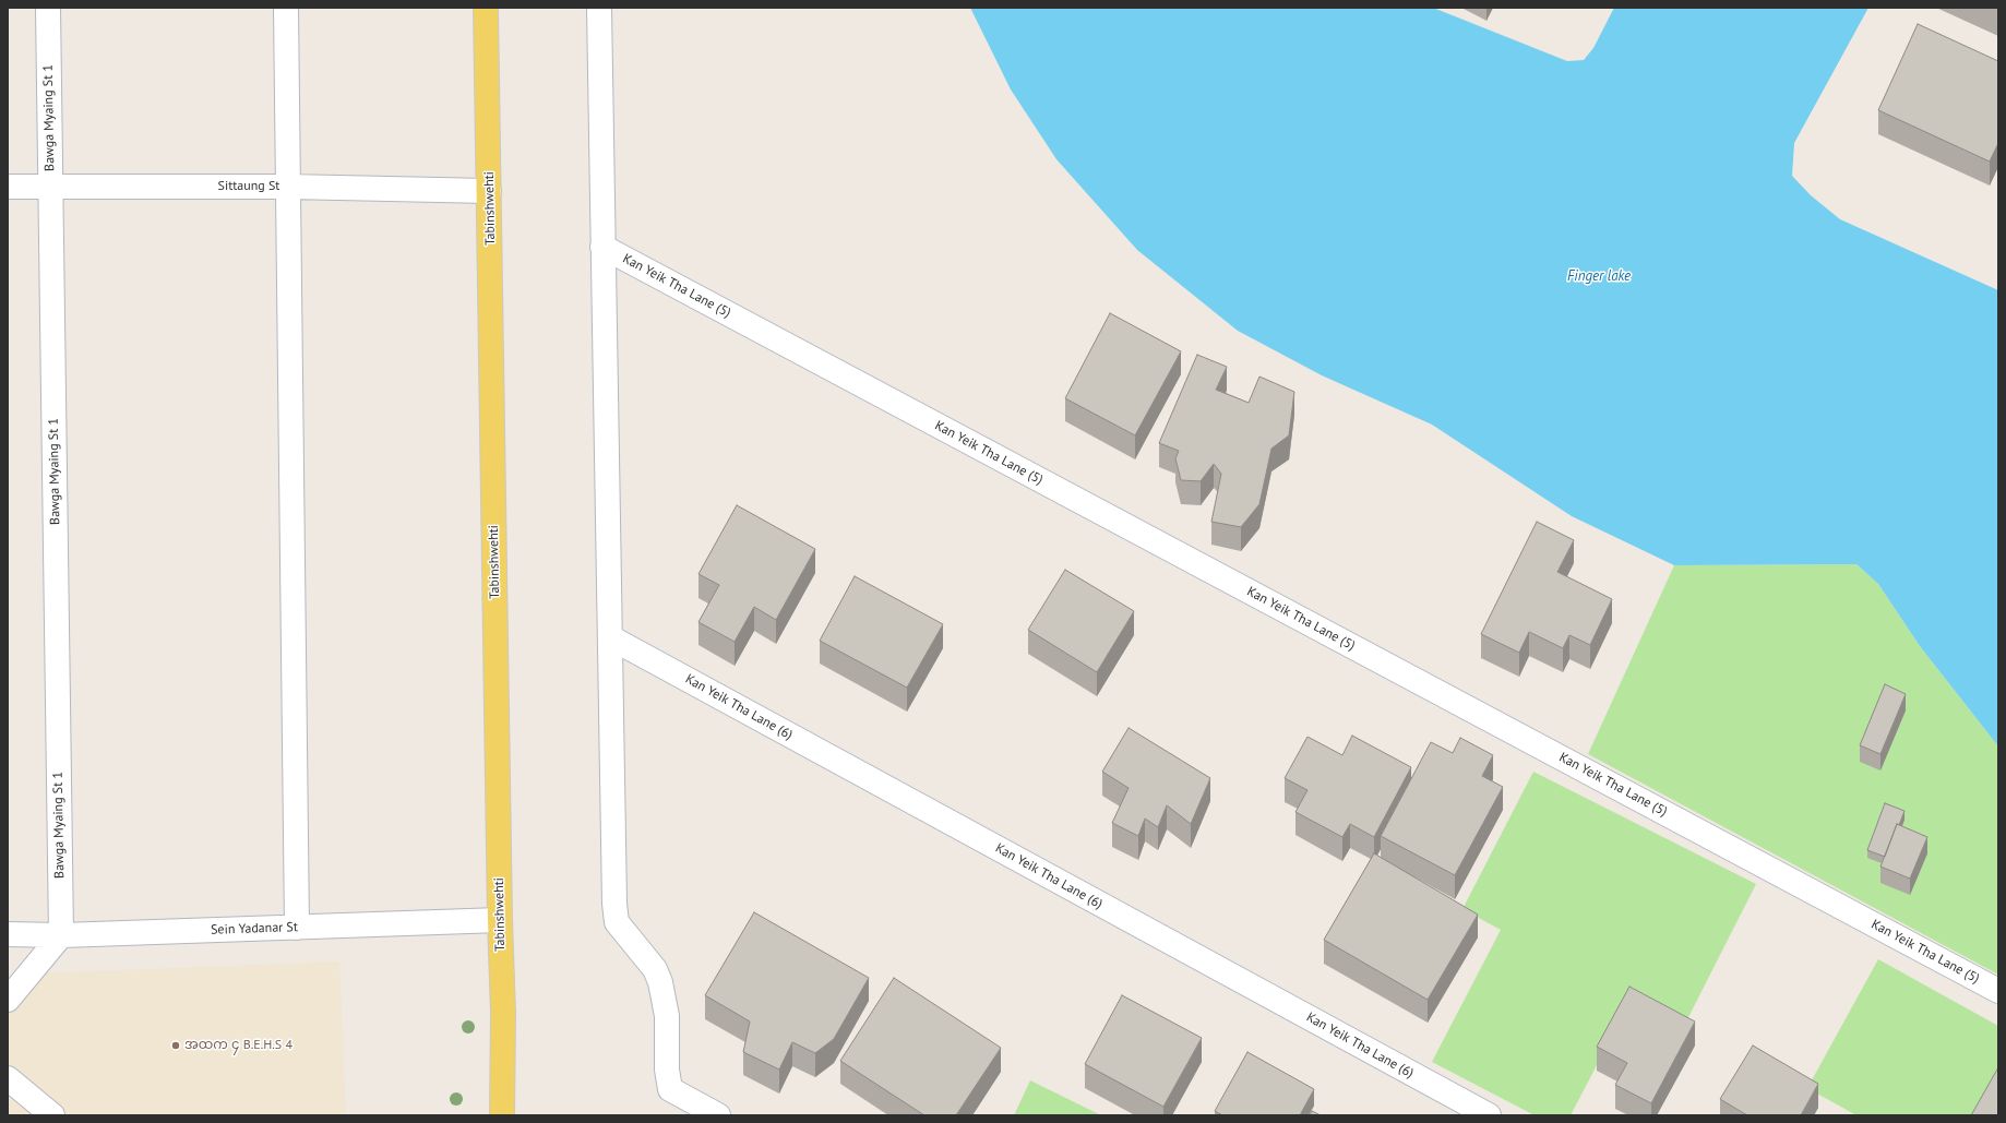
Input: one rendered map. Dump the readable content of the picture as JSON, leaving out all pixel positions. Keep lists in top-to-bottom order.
{
  "streets": {
    "main road": ["Tabinshwehti"],
    "street": [
      "Bawga Myaing St 1",
      "Sittaung St",
      "Kan Yeik Tha Lane (5)",
      "Kan Yeik Tha Lane (6)",
      "Sein Yadanar St"
    ]
  },
  "crossings": [
    ["Bawga Myaing St 1", "Sittaung St"],
    ["Bawga Myaing St 1", "Sein Yadanar St"],
    ["Sittaung St", "Tabinshwehti"],
    ["Tabinshwehti", "Sein Yadanar St"]
  ],
  "water": ["Finger lake"],
  "places": ["အထက ၄ B.E.H.S 4"]
}
